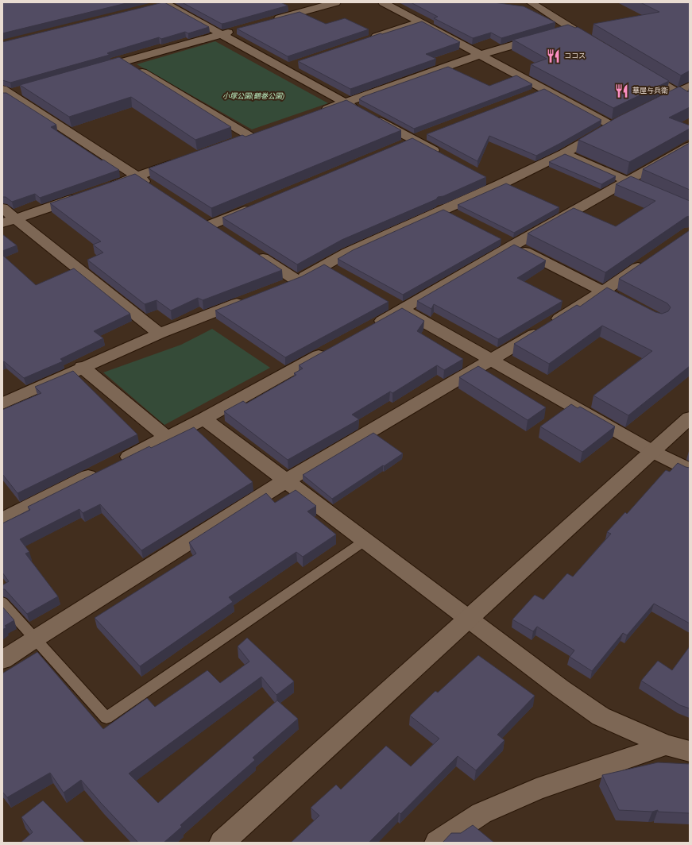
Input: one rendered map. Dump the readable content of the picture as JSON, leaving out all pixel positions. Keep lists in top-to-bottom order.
{
  "parks": ["小塚公園(鶴巻公園)"],
  "places": {
    "restaurant": ["ココス", "華屋与兵衛"]
  }
}
